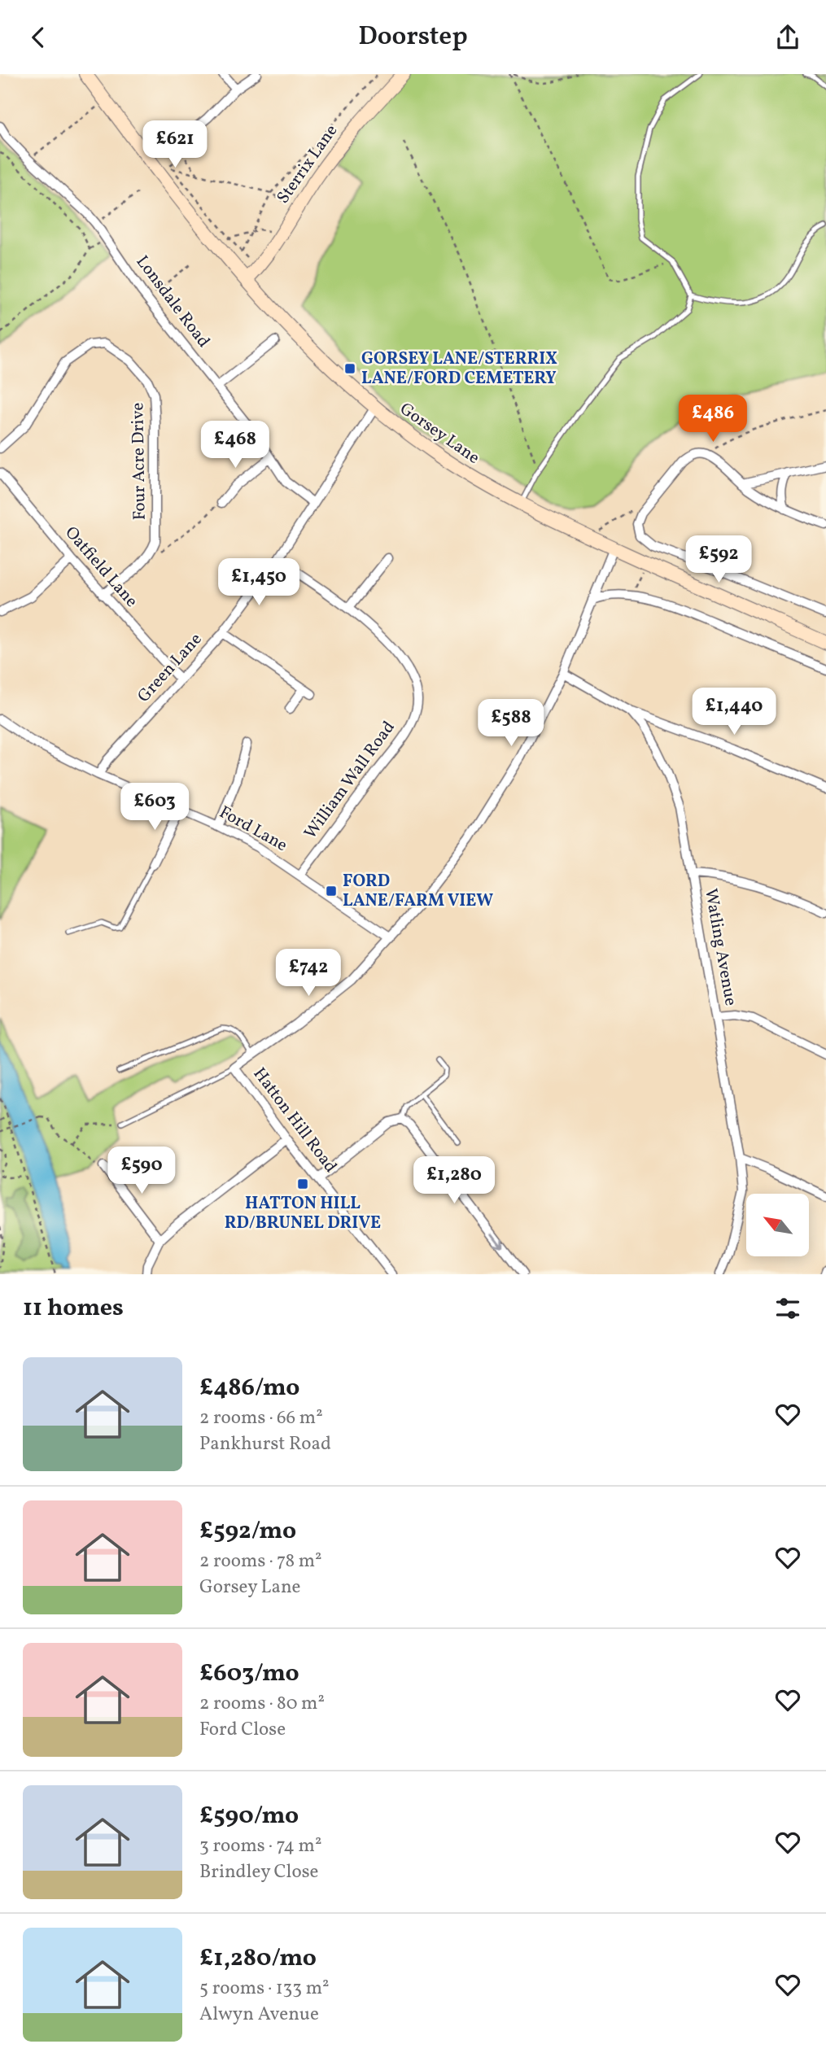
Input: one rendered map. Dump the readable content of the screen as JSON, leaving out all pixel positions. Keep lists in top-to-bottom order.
{
  "streets": {
    "main road": ["Sterrix Lane", "Gorsey Lane"],
    "street": [
      "Lonsdale Road",
      "Four Acre Drive",
      "Oatfield Lane",
      "Green Lane",
      "William Wall Road",
      "Ford Lane",
      "Watling Avenue",
      "Hatton Hill Road"
    ]
  },
  "crossings": [
    ["Sterrix Lane", "Gorsey Lane"],
    ["Lonsdale Road", "Green Lane"],
    ["Gorsey Lane", "Green Lane"],
    ["Oatfield Lane", "Green Lane"],
    ["Green Lane", "William Wall Road"],
    ["Green Lane", "Ford Lane"],
    ["William Wall Road", "Ford Lane"]
  ],
  "places": {
    "transit": ["GORSEY LANE/STERRIX LANE/FORD CEMETERY", "FORD LANE/FARM VIEW", "HATTON HILL RD/BRUNEL DRIVE"]
  },
  "north": "top left",
  "page": {
    "header": "Doorstep",
    "price": [
      "£621",
      "£486",
      "£468",
      "£592",
      "£1,450",
      "£1,440",
      "£588",
      "£603",
      "£742",
      "£590",
      "£1,280"
    ],
    "heading": "11 homes",
    "list": [
      {
        "name": "£486/mo",
        "note": "2 rooms · 66 m² · Pankhurst Road"
      },
      {
        "name": "£592/mo",
        "note": "2 rooms · 78 m² · Gorsey Lane"
      },
      {
        "name": "£603/mo",
        "note": "2 rooms · 80 m² · Ford Close"
      },
      {
        "name": "£590/mo",
        "note": "3 rooms · 74 m² · Brindley Close"
      },
      {
        "name": "£1,280/mo",
        "note": "5 rooms · 133 m² · Alwyn Avenue"
      }
    ]
  }
}
